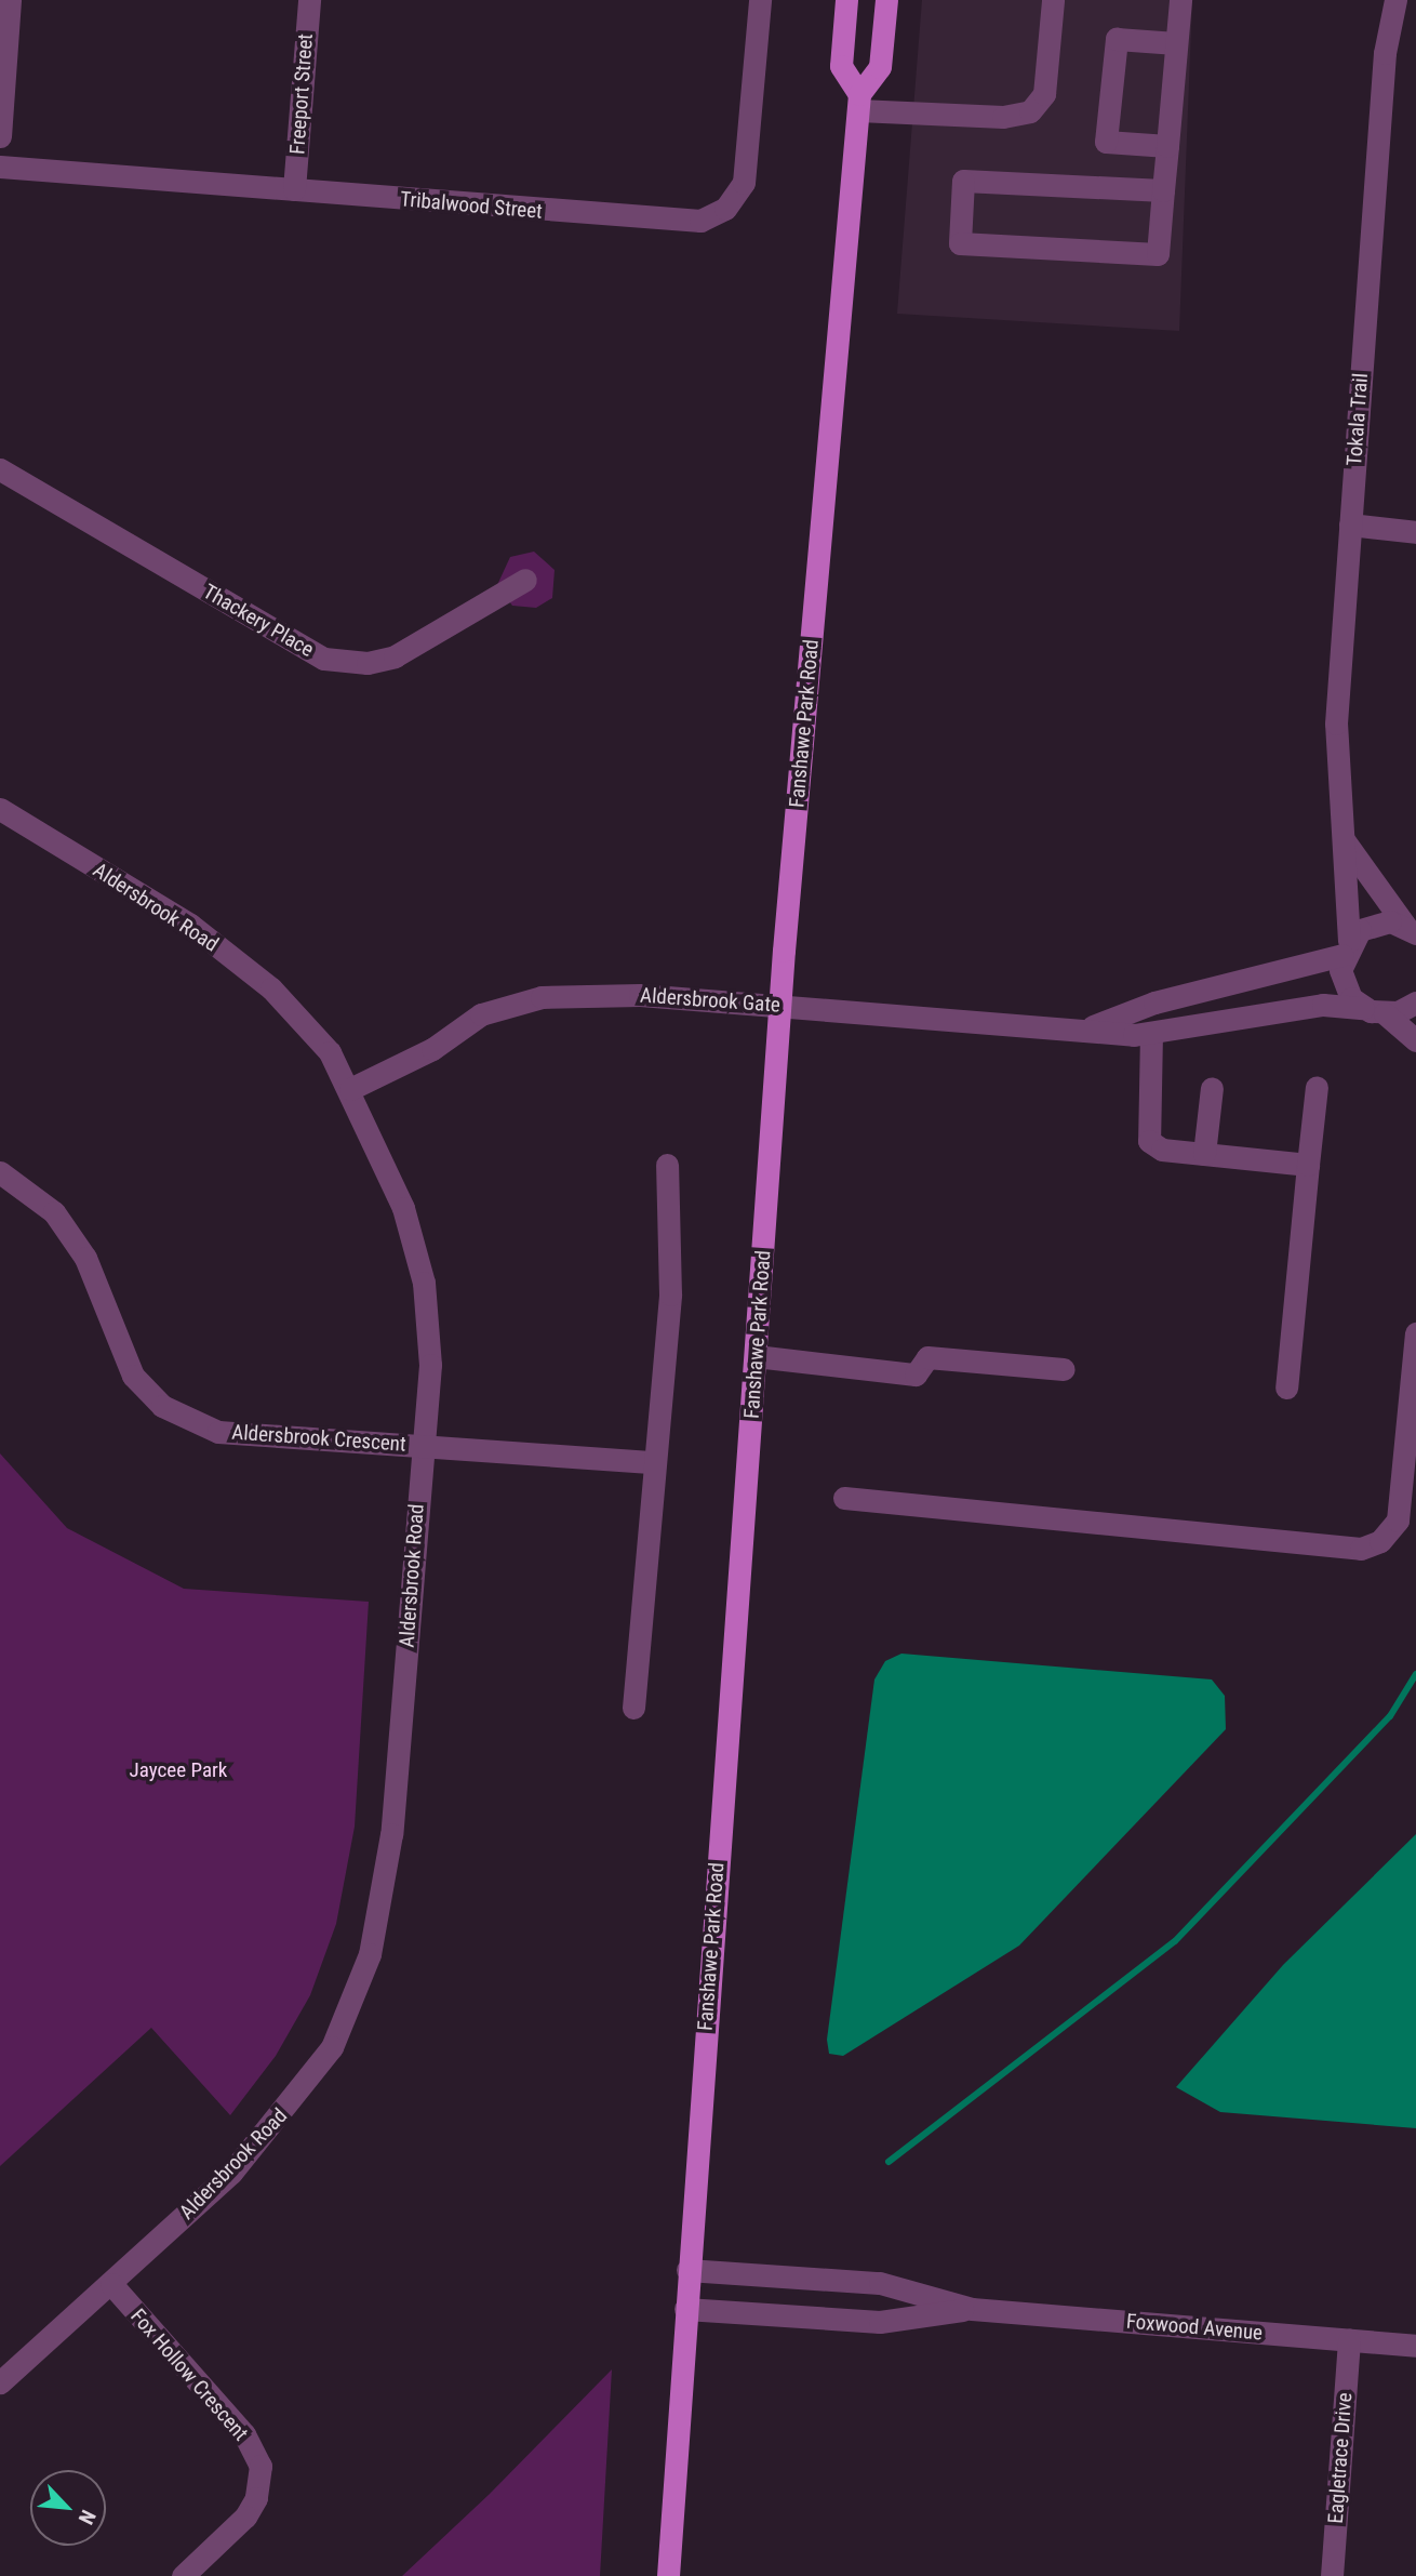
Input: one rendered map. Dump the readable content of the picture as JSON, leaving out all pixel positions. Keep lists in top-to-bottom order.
{
  "streets": {
    "main road": ["Fanshawe Park Road"],
    "street": [
      "Freeport Street",
      "Tribalwood Street",
      "Tokala Trail",
      "Thackery Place",
      "Aldersbrook Road",
      "Aldersbrook Gate",
      "Aldersbrook Crescent",
      "Foxwood Avenue",
      "Fox Hollow Crescent",
      "Eagletrace Drive"
    ]
  },
  "crossings": [
    ["Freeport Street", "Tribalwood Street"],
    ["Tokala Trail", "Aldersbrook Gate"],
    ["Fanshawe Park Road", "Aldersbrook Gate"],
    ["Fanshawe Park Road", "Foxwood Avenue"],
    ["Aldersbrook Road", "Aldersbrook Gate"],
    ["Aldersbrook Road", "Aldersbrook Crescent"],
    ["Aldersbrook Road", "Fox Hollow Crescent"],
    ["Foxwood Avenue", "Eagletrace Drive"]
  ],
  "parks": ["Jaycee Park"],
  "north": "bottom right"
}
